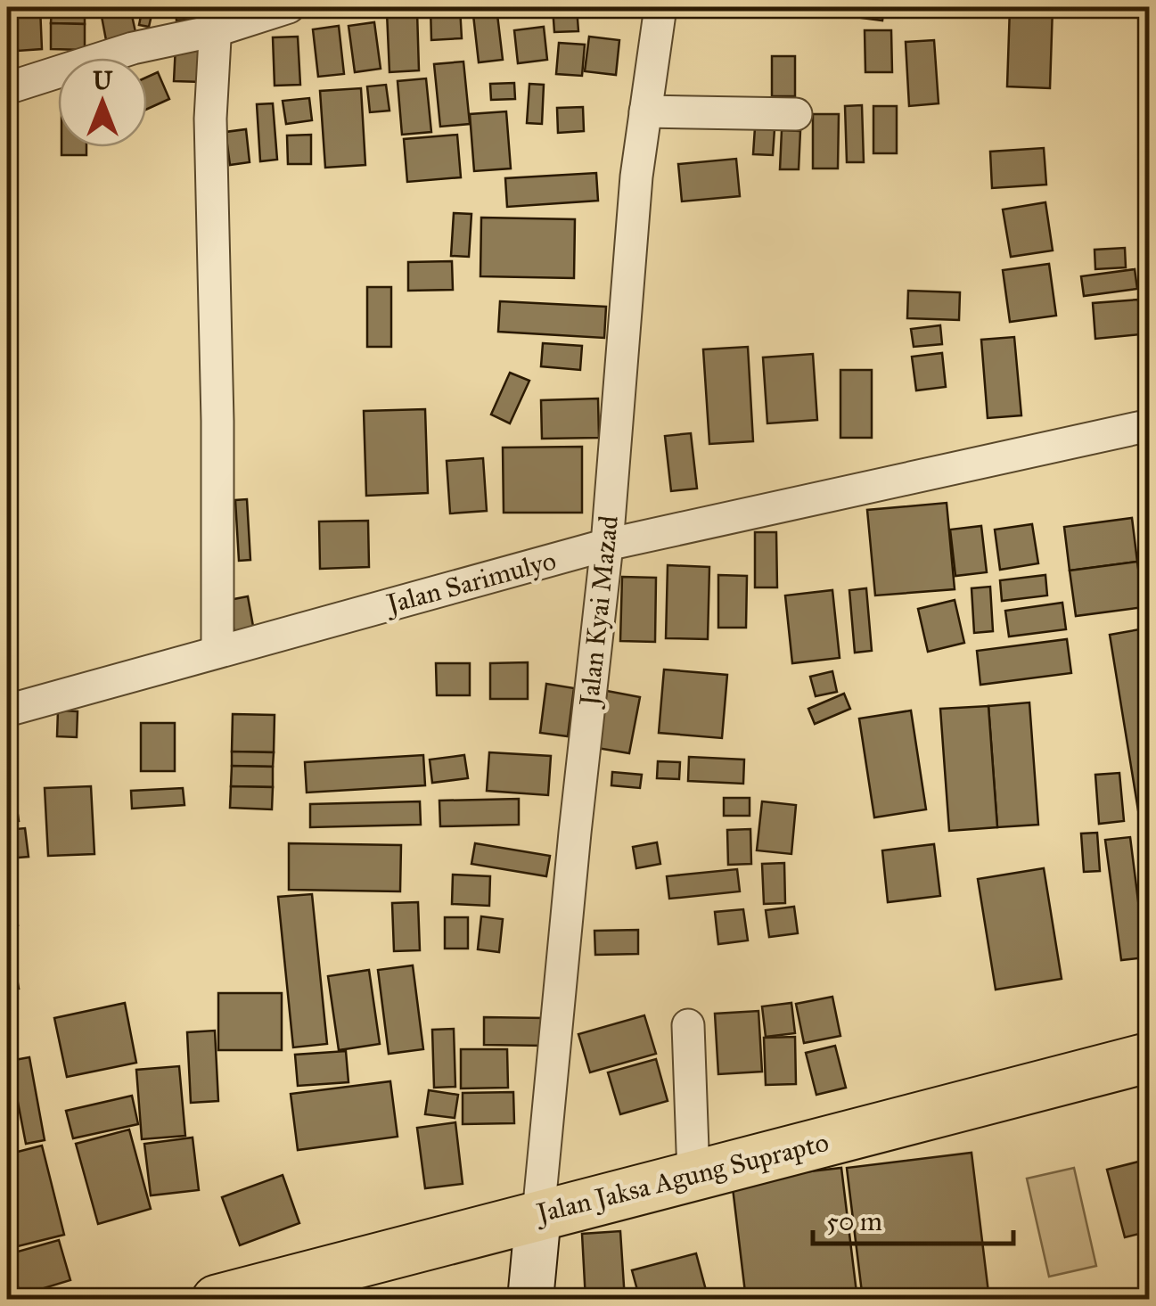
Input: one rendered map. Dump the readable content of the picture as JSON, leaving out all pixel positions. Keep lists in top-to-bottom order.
{
  "streets": {
    "main road": ["Jalan Jaksa Agung Suprapto"],
    "street": ["Jalan Sarimulyo", "Jalan Kyai Mazad"]
  },
  "crossings": [
    ["Jalan Sarimulyo", "Jalan Kyai Mazad"],
    ["Jalan Kyai Mazad", "Jalan Jaksa Agung Suprapto"]
  ],
  "scale_bar": "50 m",
  "north": "top"
}
